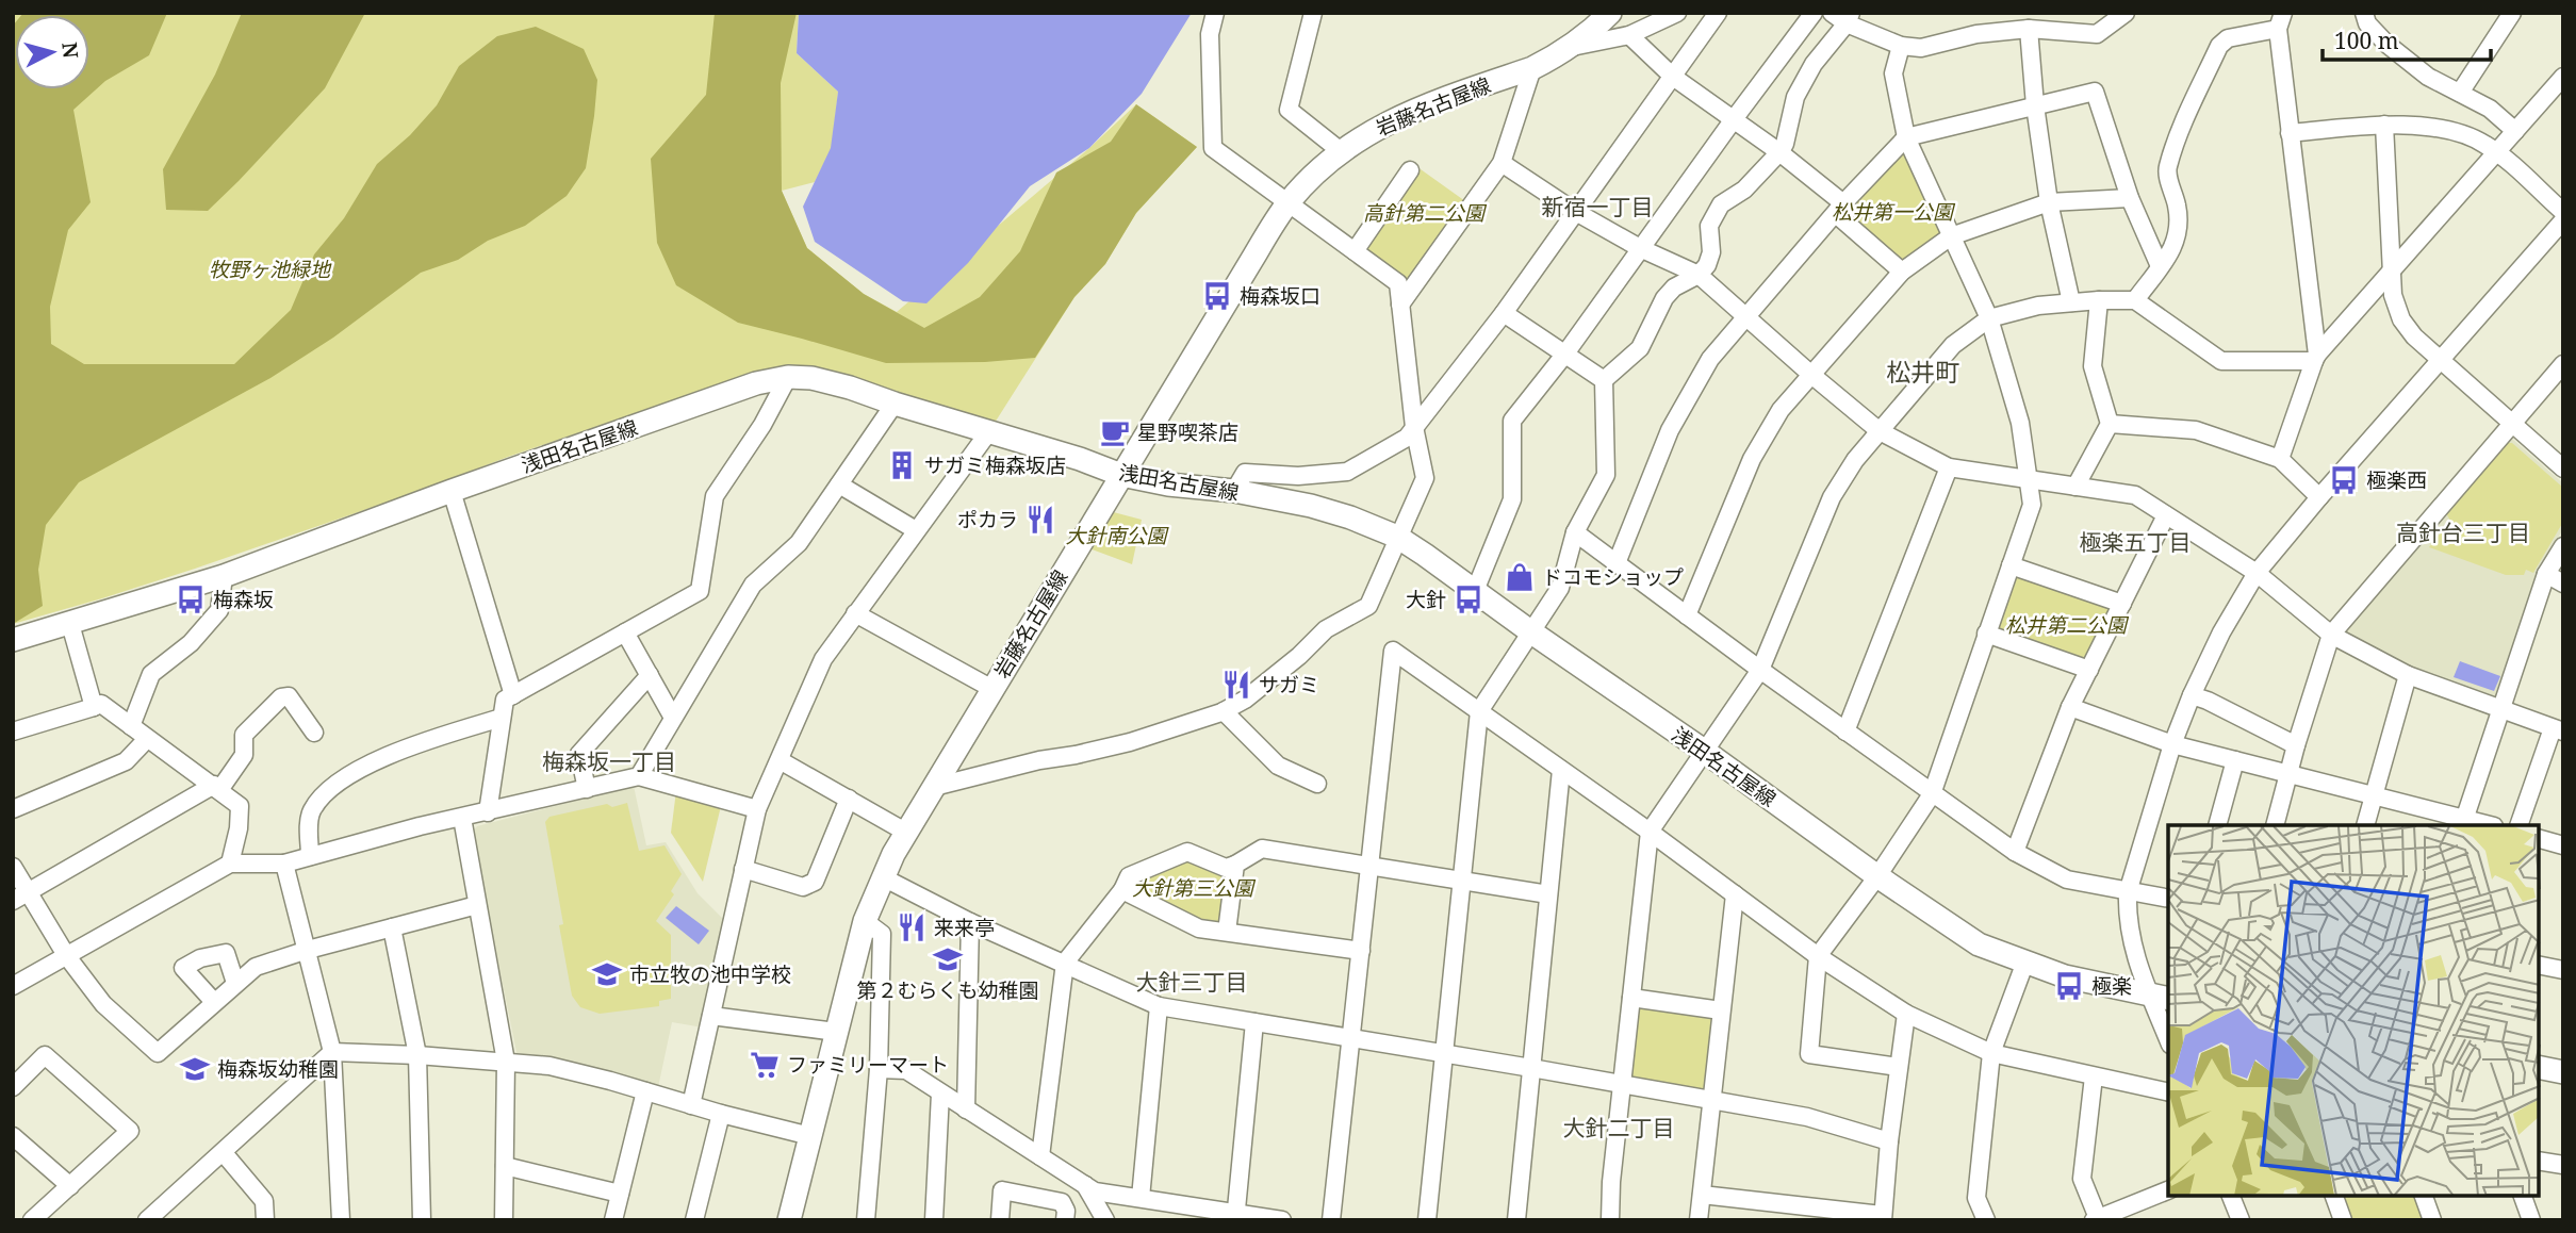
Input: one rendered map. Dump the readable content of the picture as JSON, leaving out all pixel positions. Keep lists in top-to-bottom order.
{
  "streets": {
    "main road": ["岩藤名古屋線", "浅田名古屋線"]
  },
  "crossings": [
    ["岩藤名古屋線", "浅田名古屋線"]
  ],
  "districts": [
    "新宿一丁目",
    "松井町",
    "高針台三丁目",
    "極楽五丁目",
    "梅森坂一丁目",
    "大針三丁目",
    "大針二丁目"
  ],
  "parks": [
    "松井第一公園",
    "高針第二公園",
    "牧野ヶ池緑地",
    "大針南公園",
    "松井第二公園",
    "大針第三公園"
  ],
  "places": {
    "bus stop": [
      "梅森坂口",
      "極楽西",
      "梅森坂",
      "大針",
      "極楽"
    ],
    "cafe": ["星野喫茶店"],
    "building": ["サガミ梅森坂店"],
    "restaurant": ["ポカラ", "サガミ", "来来亭"],
    "shop": ["ドコモショップ"],
    "school or university": ["第２むらくも幼稚園", "市立牧の池中学校", "梅森坂幼稚園"],
    "supermarket": ["ファミリーマート"]
  },
  "scale_bar": "100 m",
  "north": "right"
}
